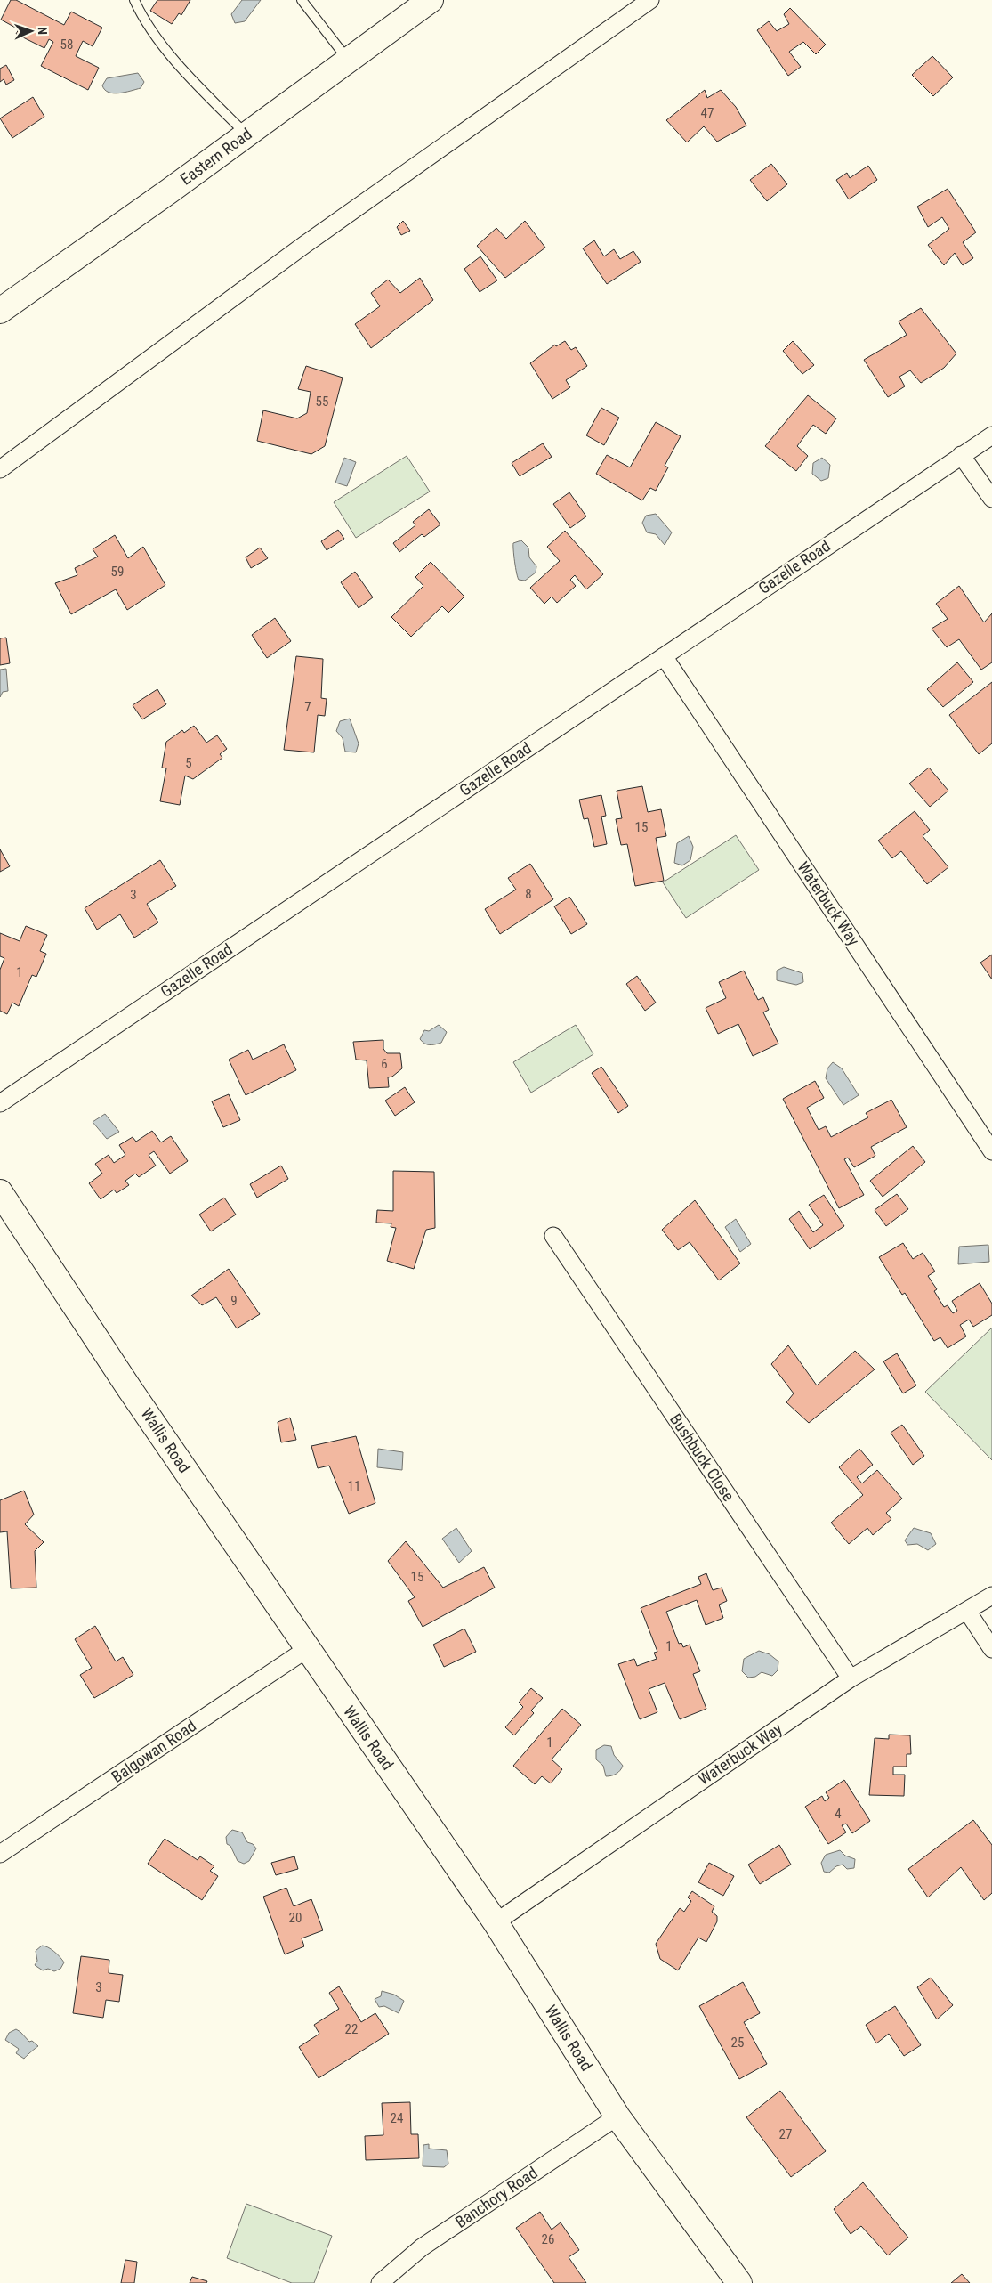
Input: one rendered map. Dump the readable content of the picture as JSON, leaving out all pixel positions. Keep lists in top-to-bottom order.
{
  "streets": {
    "street": [
      "Eastern Road",
      "Gazelle Road",
      "Waterbuck Way",
      "Wallis Road",
      "Bushbuck Close",
      "Balgowan Road",
      "Banchory Road"
    ]
  },
  "crossings": [
    ["Gazelle Road", "Waterbuck Way"],
    ["Waterbuck Way", "Wallis Road"],
    ["Waterbuck Way", "Bushbuck Close"],
    ["Wallis Road", "Balgowan Road"],
    ["Wallis Road", "Banchory Road"]
  ],
  "house_numbers": [
    "58",
    "47",
    "55",
    "59",
    "7",
    "5",
    "15",
    "8",
    "3",
    "1",
    "6",
    "9",
    "11",
    "15",
    "1",
    "1",
    "4",
    "20",
    "3",
    "22",
    "25",
    "24",
    "27",
    "26"
  ],
  "north": "right"
}
